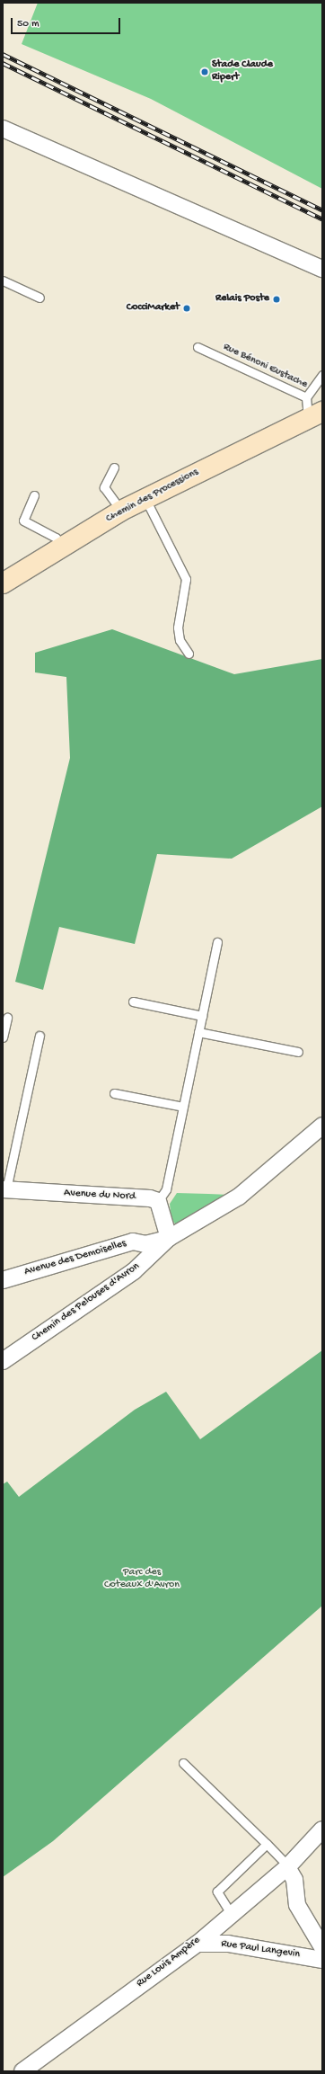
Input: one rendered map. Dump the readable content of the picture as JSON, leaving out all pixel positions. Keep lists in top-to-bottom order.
{
  "streets": {
    "street": [
      "Chemin des Processions",
      "Avenue du Nord",
      "Avenue des Demoiselles",
      "Chemin des Pelouses d'Avron",
      "Rue Paul Langevin",
      "Rue Louis Ampère"
    ],
    "lane": ["Rue Bénoni Eustache"]
  },
  "crossings": [
    ["Rue Bénoni Eustache", "Chemin des Processions"],
    ["Avenue des Demoiselles", "Chemin des Pelouses d'Avron"],
    ["Rue Paul Langevin", "Rue Louis Ampère"]
  ],
  "parks": ["Parc des Coteaux d'Avron"],
  "places": ["Stade Claude Ripert", "Relais Poste", "CocciMarket"],
  "scale_bar": "50 m"
}
